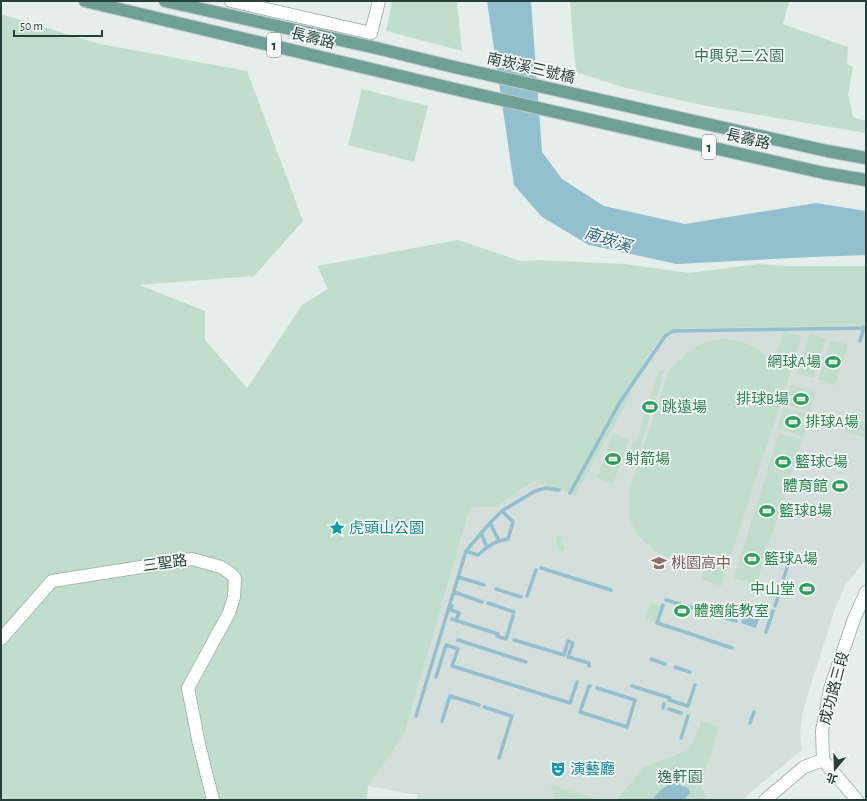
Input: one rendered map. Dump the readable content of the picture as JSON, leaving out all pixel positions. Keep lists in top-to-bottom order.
{
  "streets": {
    "main road": ["長壽路", "1", "南崁溪三號橋"],
    "street": ["三聖路", "成功路三段"]
  },
  "crossings": [
    ["長壽路", "南崁溪三號橋"]
  ],
  "water": ["南崁溪"],
  "parks": ["中興兒二公園", "逸軒園"],
  "places": {
    "sports": [
      "網球A場",
      "排球B場",
      "跳遠場",
      "排球A場",
      "射箭場",
      "籃球C場",
      "體育館",
      "籃球B場",
      "籃球A場",
      "中山堂",
      "體適能教室"
    ],
    "place": ["虎頭山公園"],
    "school or university": ["桃園高中"],
    "theatre": ["演藝廳"]
  },
  "scale_bar": "50 m",
  "north": "bottom"
}
